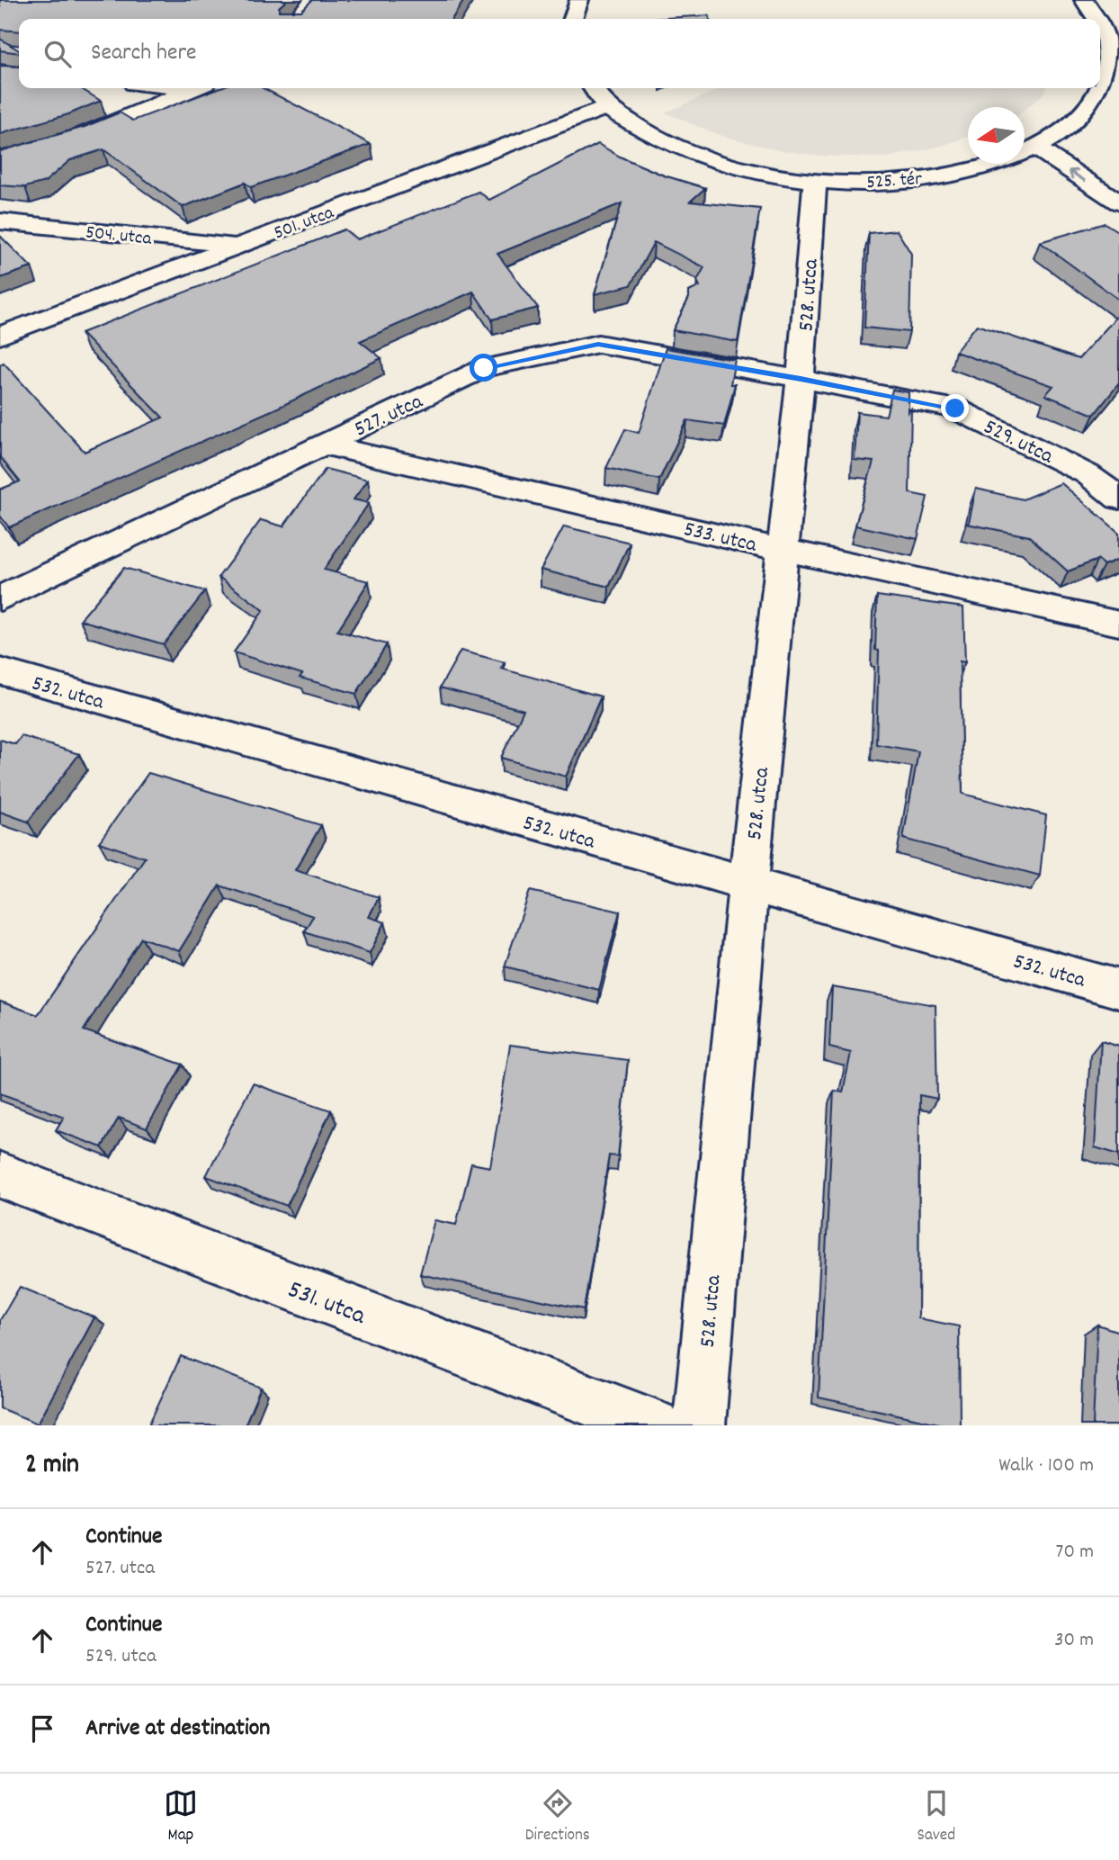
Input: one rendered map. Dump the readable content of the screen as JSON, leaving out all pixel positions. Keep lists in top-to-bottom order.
{
  "streets": {
    "street": [
      "525. tér",
      "501. utca",
      "504. utca",
      "528. utca",
      "527. utca",
      "529. utca",
      "533. utca",
      "532. utca",
      "531. utca"
    ]
  },
  "crossings": [
    ["525. tér", "501. utca"],
    ["525. tér", "528. utca"],
    ["501. utca", "504. utca"],
    ["528. utca", "527. utca"],
    ["528. utca", "529. utca"],
    ["528. utca", "533. utca"],
    ["528. utca", "532. utca"],
    ["527. utca", "529. utca"],
    ["527. utca", "533. utca"]
  ],
  "north": "left",
  "page": {
    "search": "Search here",
    "heading": ["2 min", "Walk · 100 m"],
    "list": [
      ["Continue", "527. utca", "70 m"],
      ["Continue", "529. utca", "30 m"],
      "Arrive at destination"
    ],
    "nav": ["Map", "Directions", "Saved"]
  }
}
